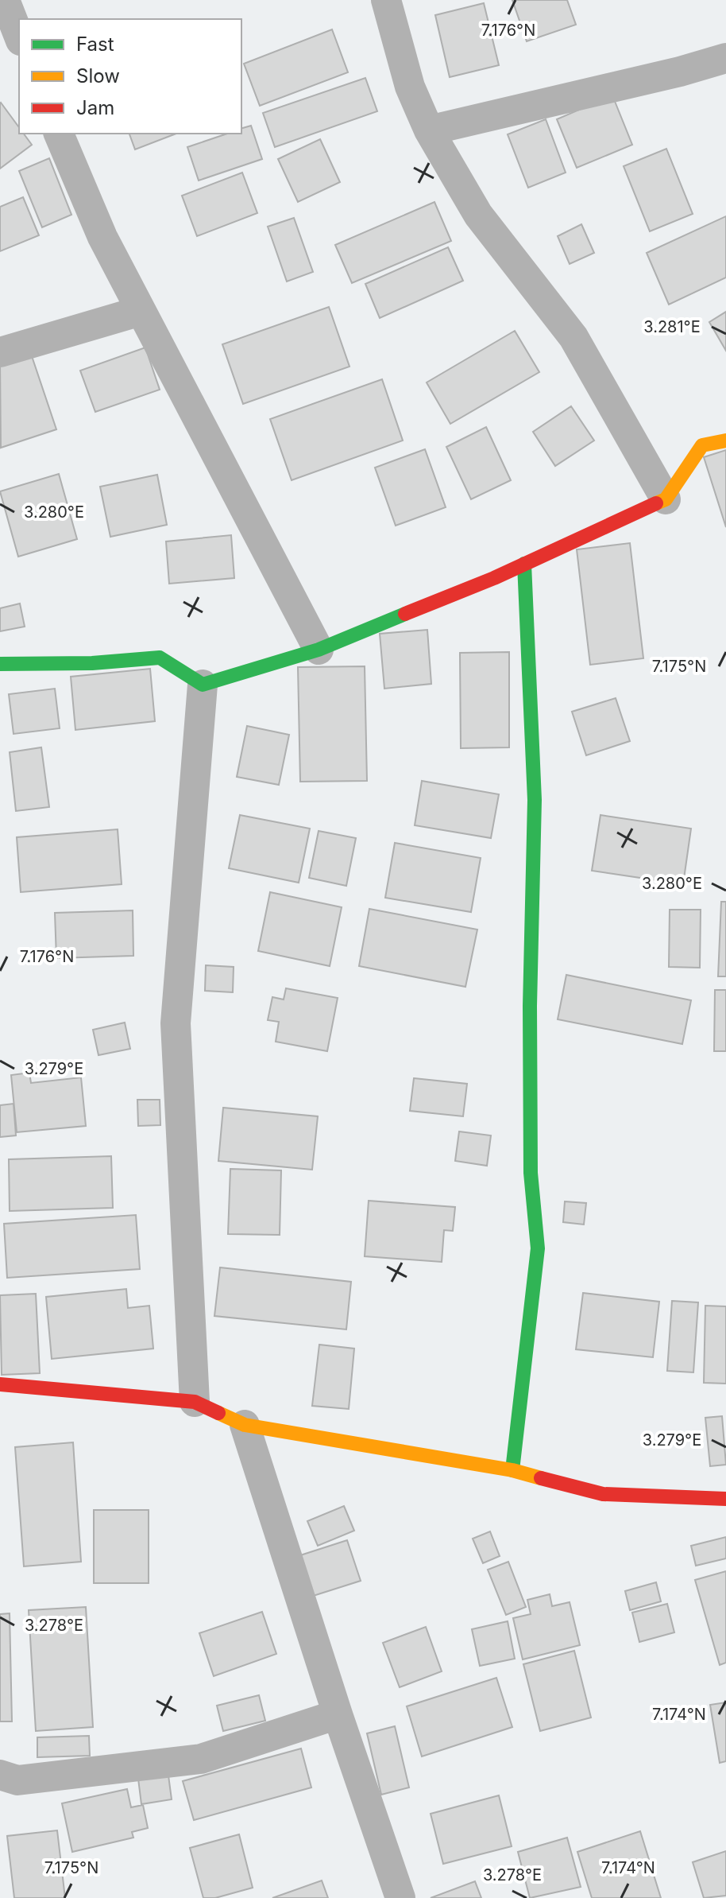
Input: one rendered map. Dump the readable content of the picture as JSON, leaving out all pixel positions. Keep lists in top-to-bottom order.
{
  "legend": ["Fast", "Slow", "Jam"],
  "coordinates": [
    "7.176°N",
    "3.281°E",
    "3.280°E",
    "7.175°N",
    "3.279°E",
    "3.278°E",
    "7.174°N"
  ]
}
